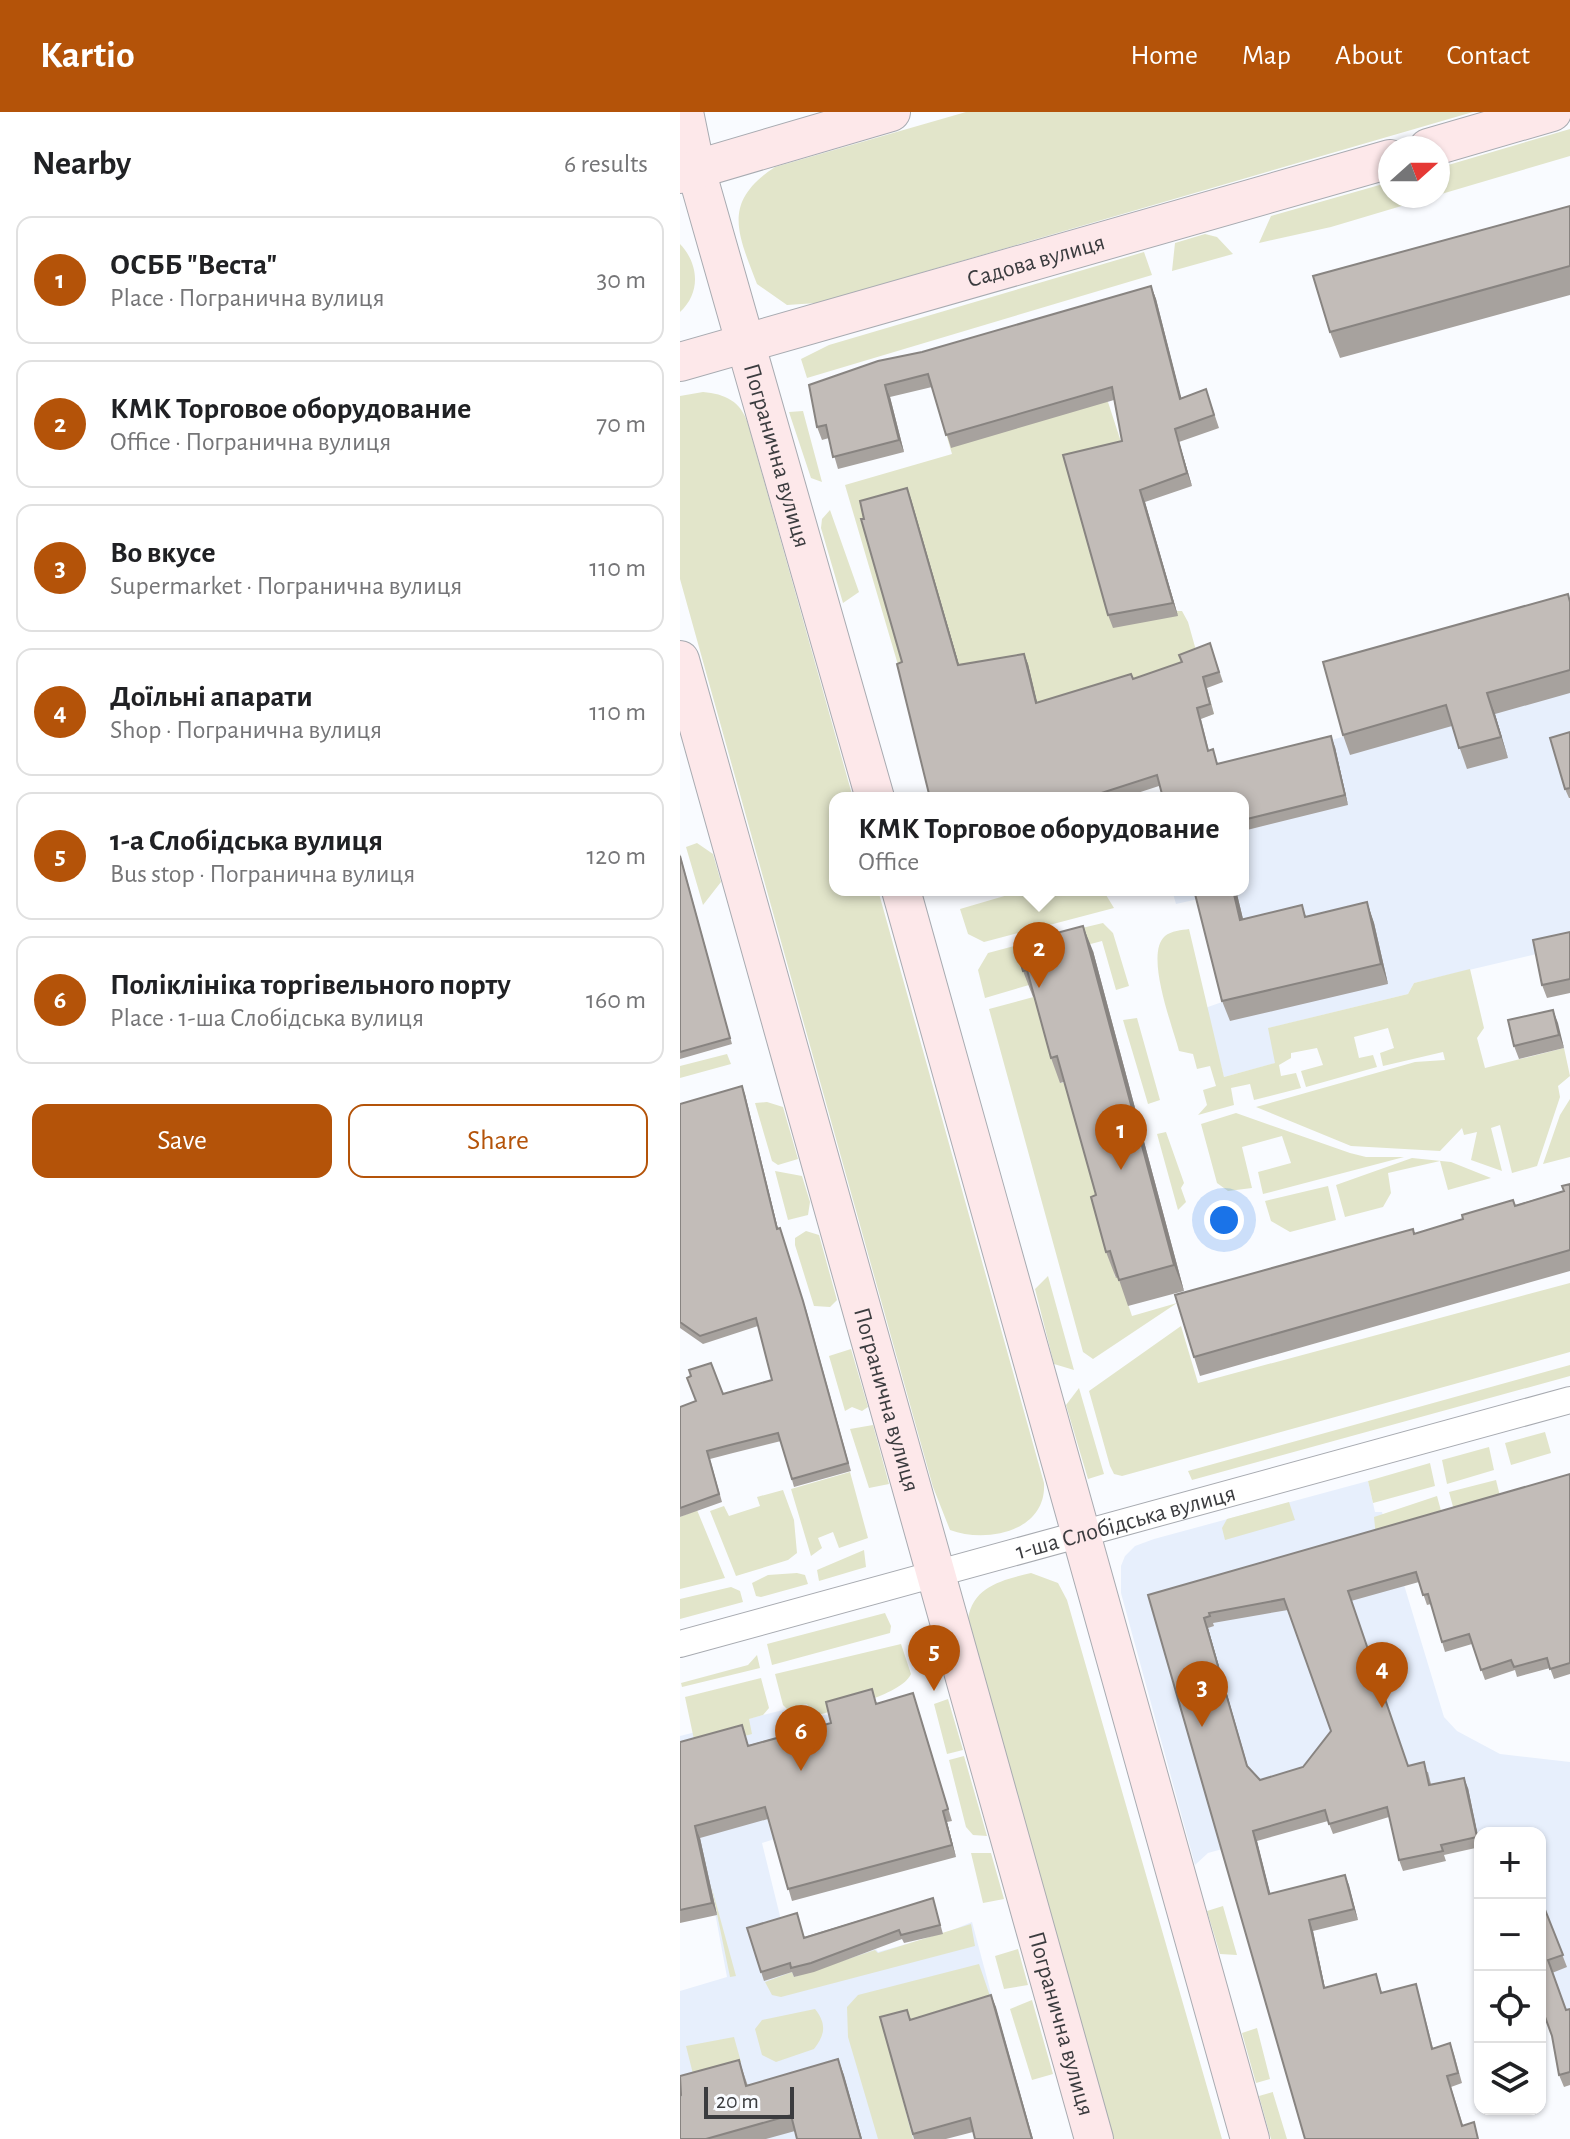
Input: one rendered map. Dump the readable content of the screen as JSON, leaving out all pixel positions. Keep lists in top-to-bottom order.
{
  "streets": {
    "main road": ["Садова вулиця", "Погранична вулиця"],
    "street": ["1-ша Слобідська вулиця"]
  },
  "crossings": [
    ["Садова вулиця", "Погранична вулиця"],
    ["Погранична вулиця", "1-ша Слобідська вулиця"]
  ],
  "scale_bar": "20 m",
  "north": "right",
  "page": {
    "header": "Kartio",
    "nav": [
      "Home",
      "Map",
      "About",
      "Contact"
    ],
    "heading": ["Nearby", "6 results"],
    "list": [
      {
        "mark": "1",
        "name": "ОСББ \"Веста\"",
        "note": "Place · Погранична вулиця",
        "value": "30 m"
      },
      {
        "mark": "2",
        "name": "КМК Торговое оборудование",
        "note": "Office · Погранична вулиця",
        "value": "70 m"
      },
      {
        "mark": "3",
        "name": "Во вкусе",
        "note": "Supermarket · Погранична вулиця",
        "value": "110 m"
      },
      {
        "mark": "4",
        "name": "Доїльні апарати",
        "note": "Shop · Погранична вулиця",
        "value": "110 m"
      },
      {
        "mark": "5",
        "name": "1-а Слобідська вулиця",
        "note": "Bus stop · Погранична вулиця",
        "value": "120 m"
      },
      {
        "mark": "6",
        "name": "Поліклініка торгівельного порту",
        "note": "Place · 1-ша Слобідська вулиця",
        "value": "160 m"
      }
    ],
    "popup": ["КМК Торговое оборудование", "Office"],
    "pins": [
      "2",
      "1",
      "5",
      "4",
      "3",
      "6"
    ],
    "buttons": ["Save", "Share"],
    "map_buttons": ["+", "−"],
    "scale": "20 m"
  }
}
